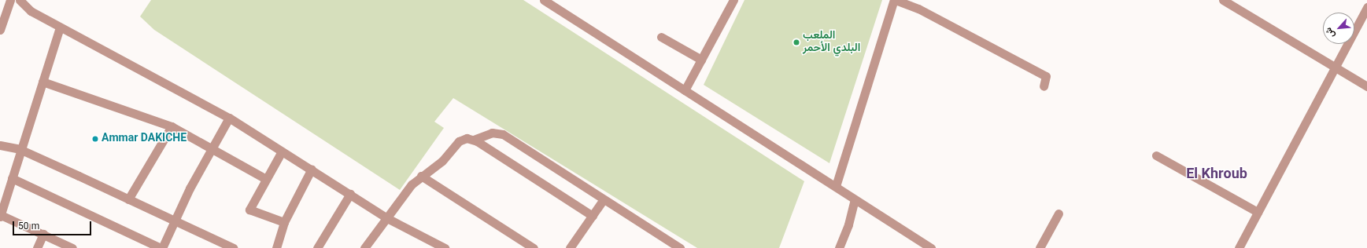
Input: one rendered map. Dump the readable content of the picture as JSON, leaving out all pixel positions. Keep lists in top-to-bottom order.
{
  "districts": ["El Khroub"],
  "places": ["الملعب البلدي الأحمر", "Ammar DAKICHE"],
  "scale_bar": "50 m",
  "north": "bottom left"
}
